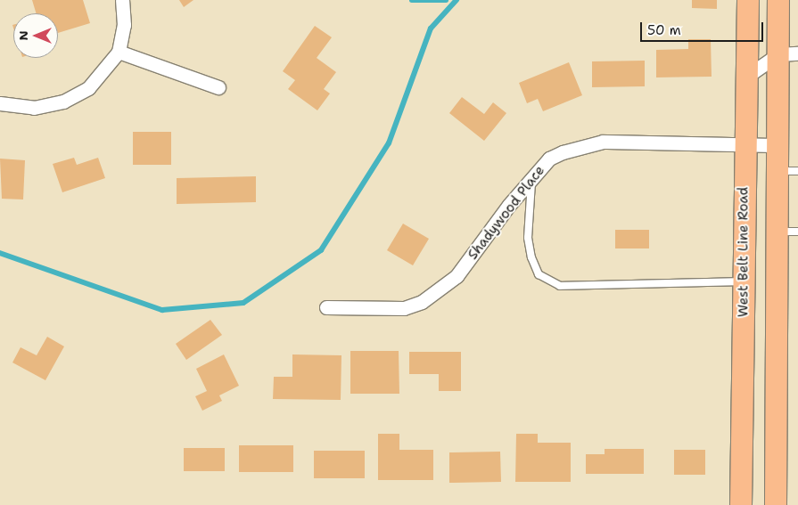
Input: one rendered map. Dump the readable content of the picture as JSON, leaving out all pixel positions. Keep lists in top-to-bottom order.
{
  "streets": {
    "main road": ["West Belt Line Road"],
    "street": ["Shadywood Place"]
  },
  "crossings": [
    ["Shadywood Place", "West Belt Line Road"]
  ],
  "scale_bar": "50 m",
  "north": "left"
}
